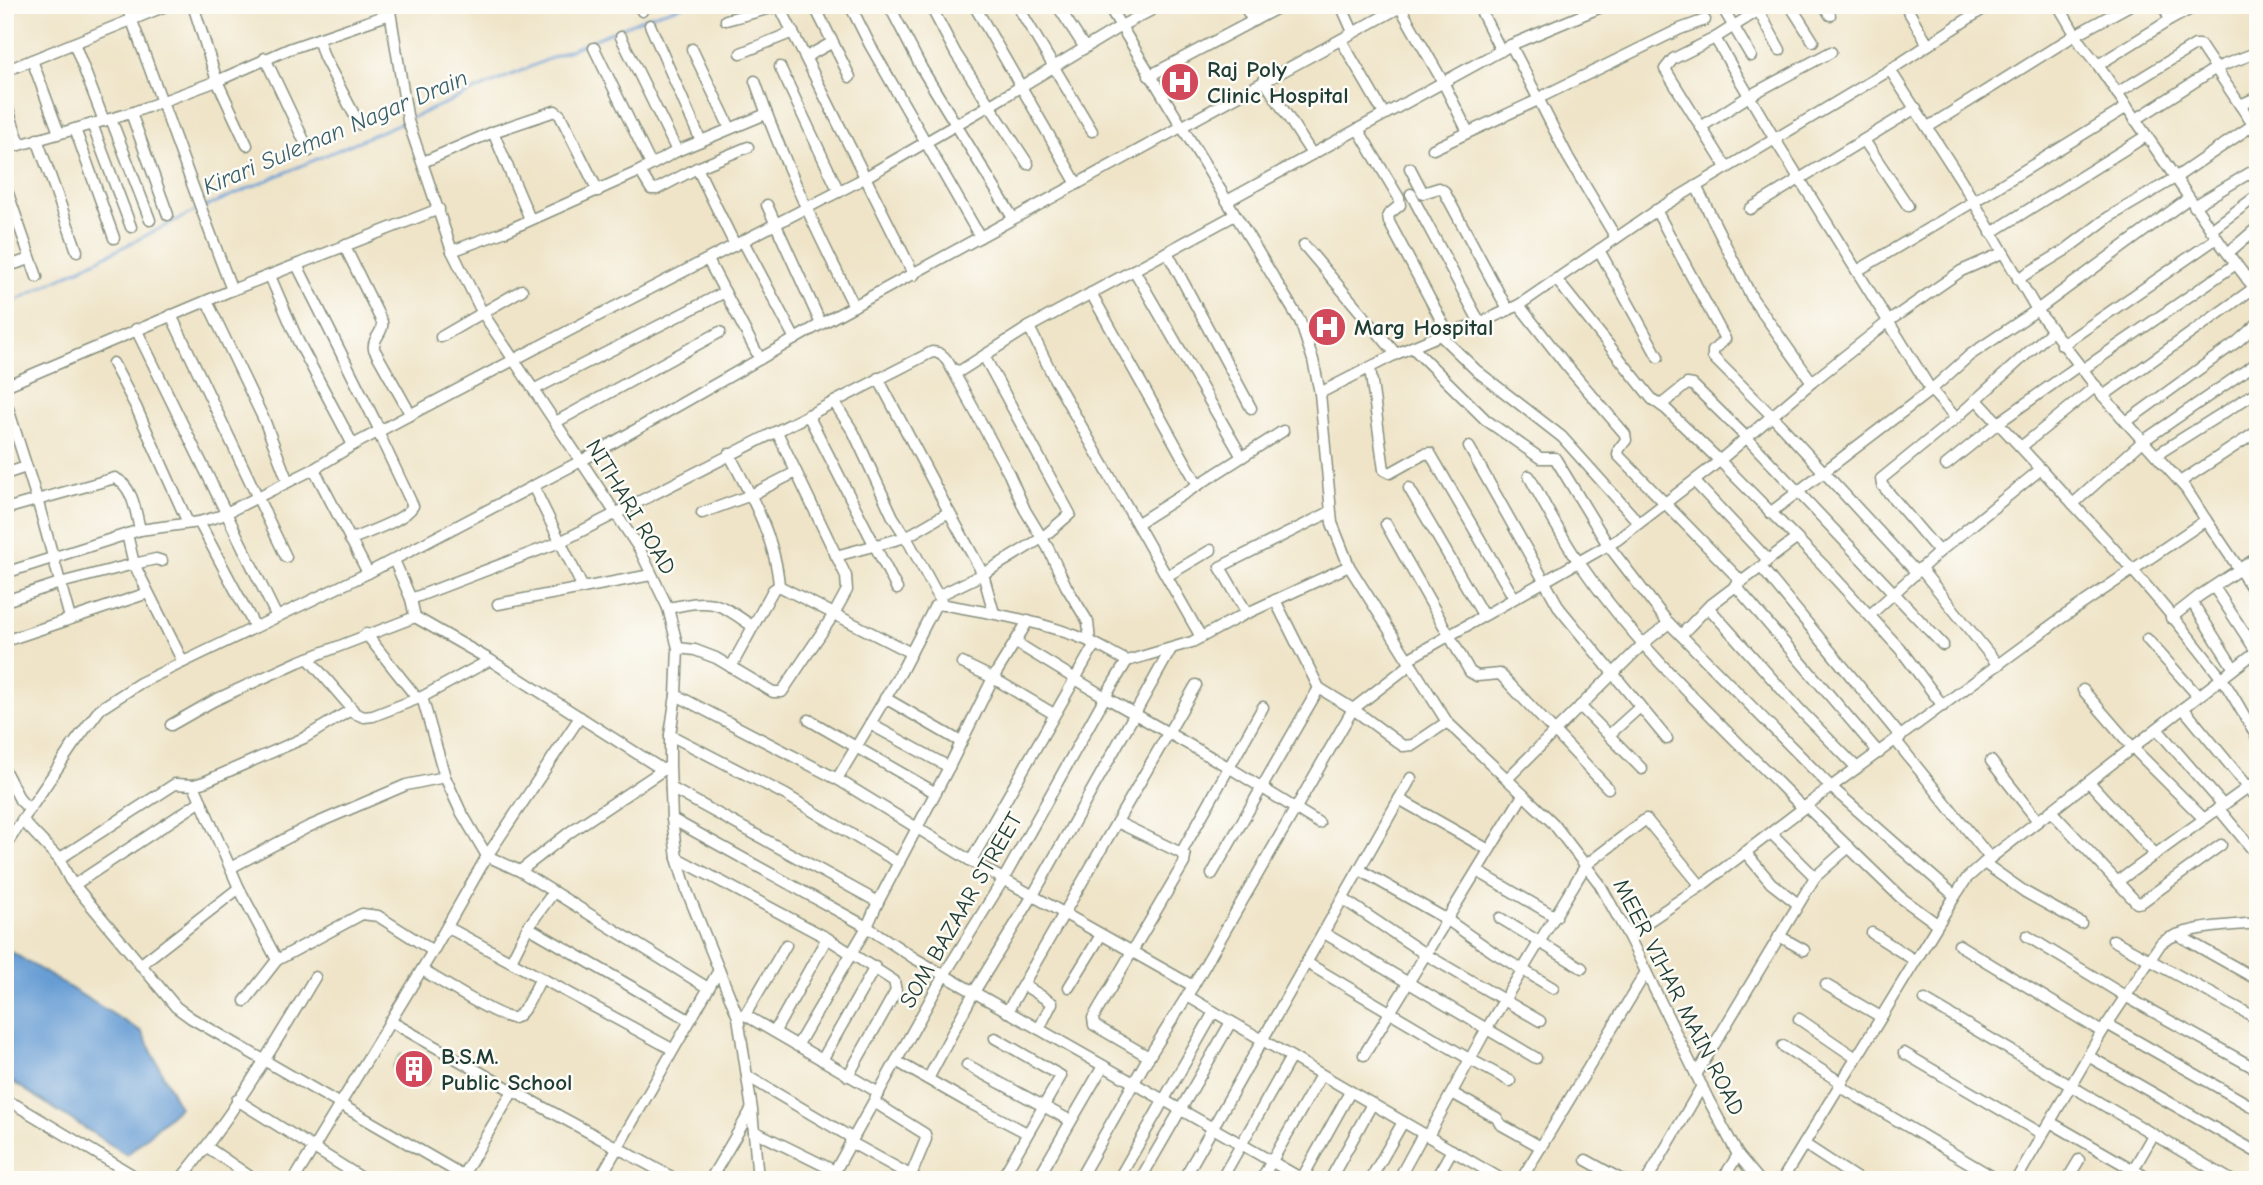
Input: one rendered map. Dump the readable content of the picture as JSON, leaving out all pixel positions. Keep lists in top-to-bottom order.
{
  "streets": {
    "street": ["NITHARI ROAD", "SOM BAZAAR STREET", "MEER VIHAR MAIN ROAD"]
  },
  "water": ["Kirari Suleman Nagar Drain"],
  "places": {
    "hospital": ["Raj Poly Clinic Hospital", "Marg Hospital"],
    "building": ["B.S.M. Public School"]
  }
}
